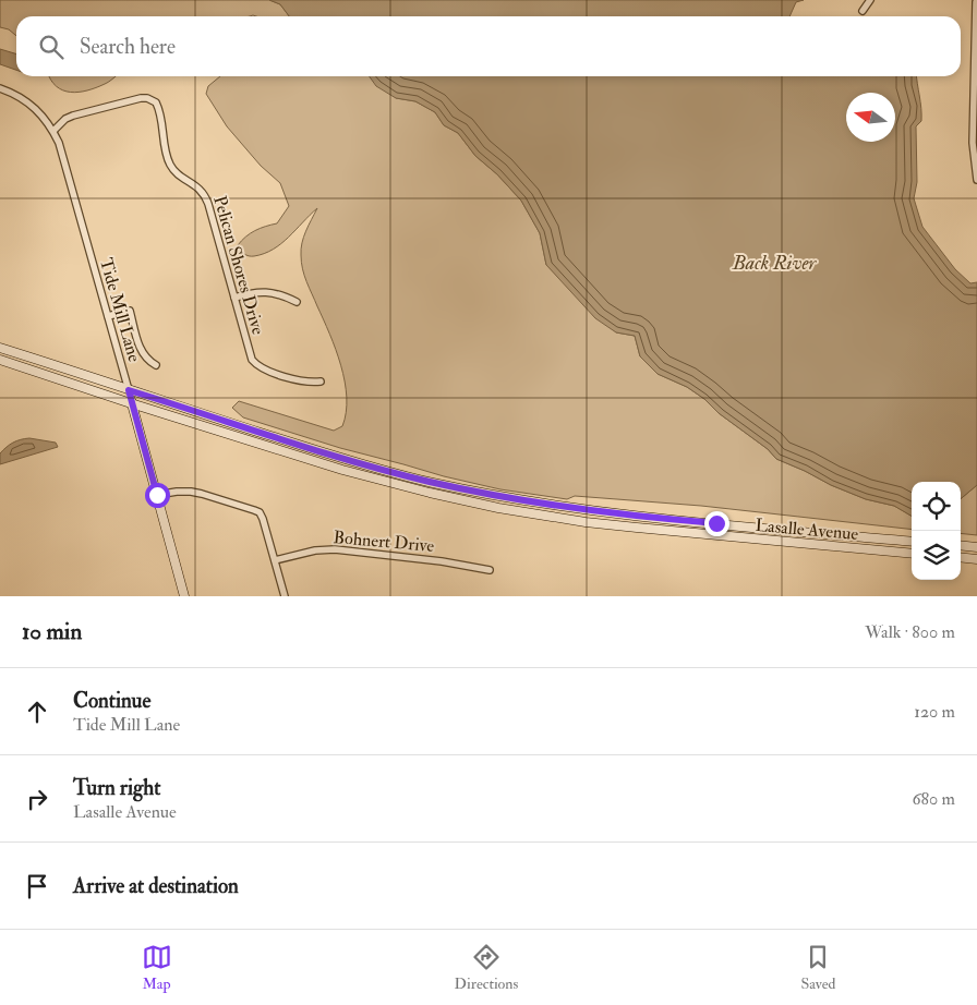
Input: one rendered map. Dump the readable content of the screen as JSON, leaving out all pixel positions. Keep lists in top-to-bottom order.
{
  "streets": {
    "main road": ["Tide Mill Lane", "Lasalle Avenue"],
    "street": ["Pelican Shores Drive", "Bohnert Drive"]
  },
  "crossings": [
    ["Pelican Shores Drive", "Tide Mill Lane"],
    ["Tide Mill Lane", "Lasalle Avenue"]
  ],
  "water": ["Back River"],
  "north": "left",
  "page": {
    "search": "Search here",
    "heading": ["10 min", "Walk · 800 m"],
    "list": [
      ["Continue", "Tide Mill Lane", "120 m"],
      ["Turn right", "Lasalle Avenue", "680 m"],
      "Arrive at destination"
    ],
    "nav": ["Map", "Directions", "Saved"]
  }
}
